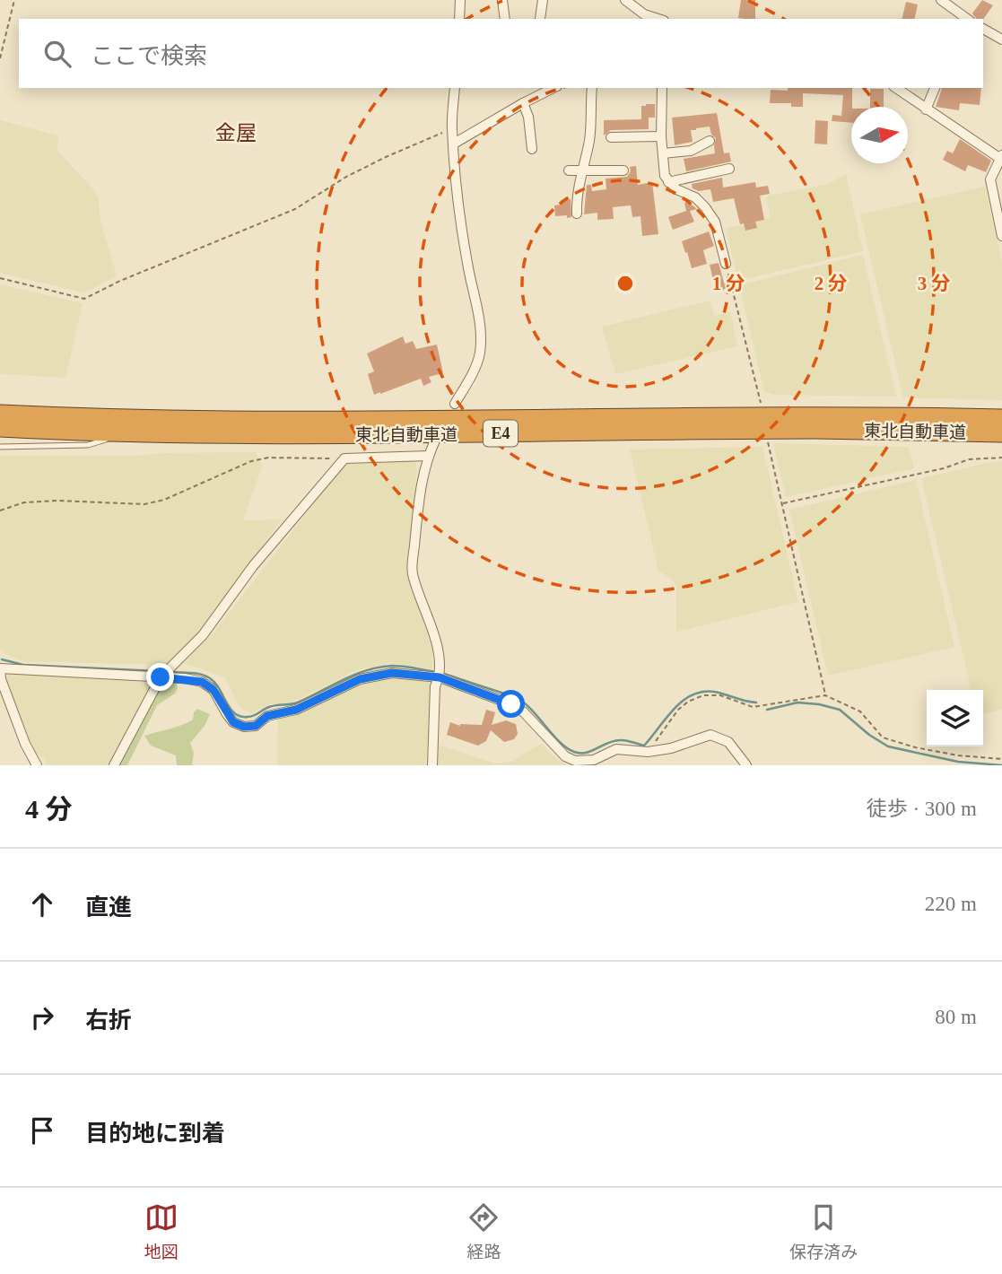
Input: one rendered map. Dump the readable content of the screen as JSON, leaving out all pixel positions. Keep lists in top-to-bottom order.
{
  "streets": {
    "highway": ["東北自動車道", "E4"]
  },
  "districts": ["金屋"],
  "north": "right",
  "page": {
    "search": "ここで検索",
    "heading": ["4 分", "徒歩 · 300 m"],
    "list": [
      ["直進", "220 m"],
      ["右折", "80 m"],
      "目的地に到着"
    ],
    "nav": ["地図", "経路", "保存済み"]
  },
  "rings": ["1 分", "2 分", "3 分"]
}
